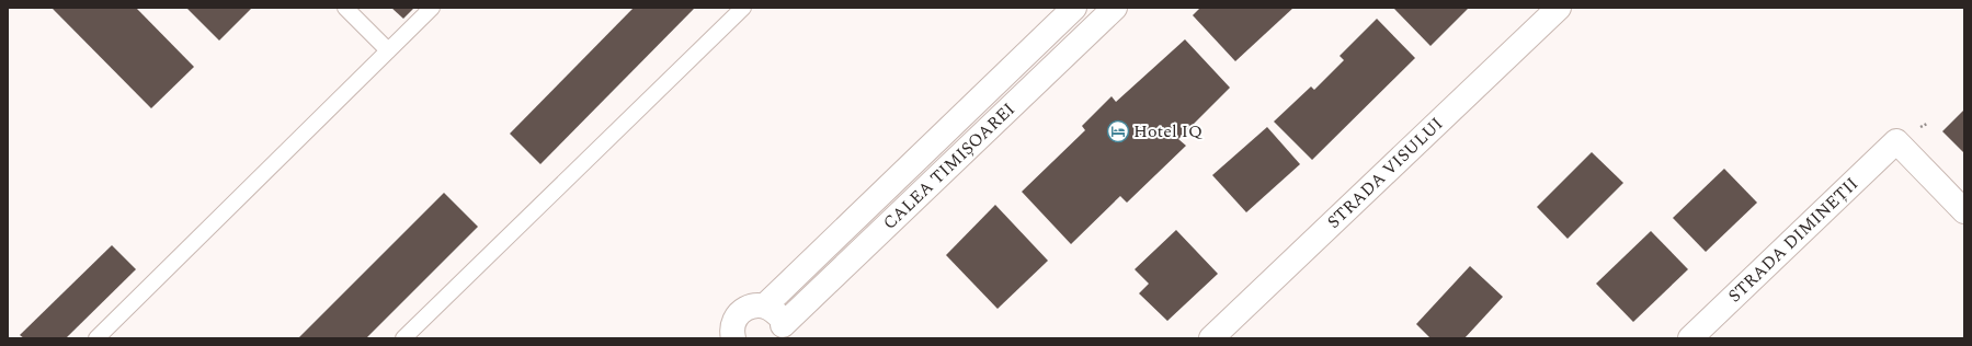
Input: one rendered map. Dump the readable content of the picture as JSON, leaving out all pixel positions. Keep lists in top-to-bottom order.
{
  "streets": {
    "main road": ["CALEA TIMIȘOAREI", "STRADA VISULUI", "STRADA DIMINEȚII"]
  },
  "places": {
    "hotel": ["Hotel IQ"]
  }
}
